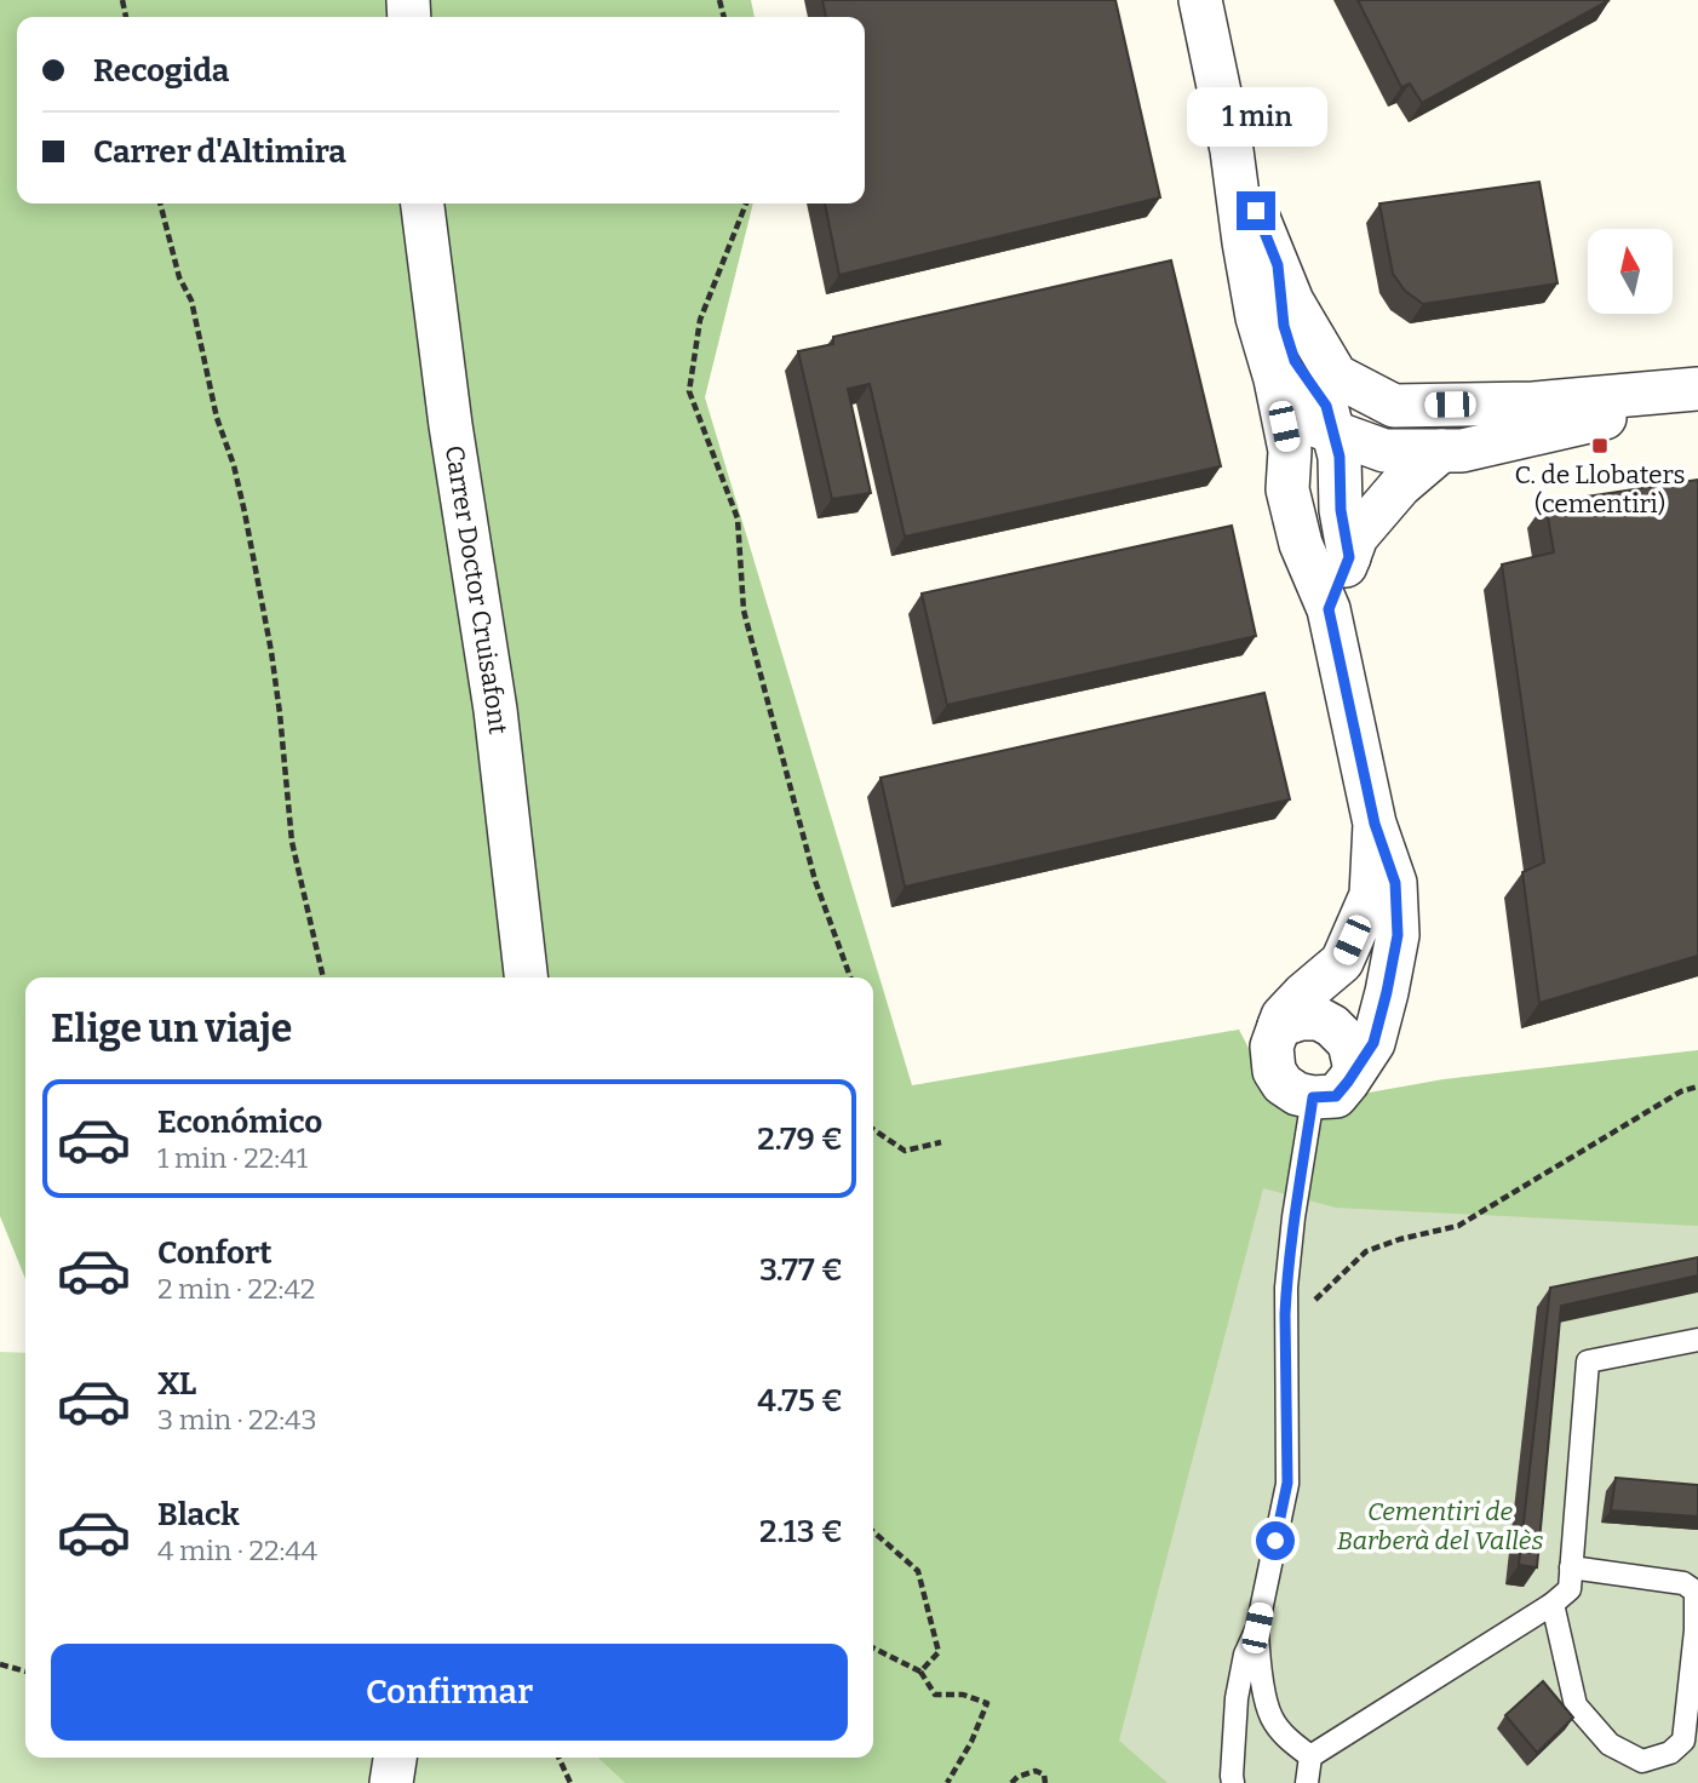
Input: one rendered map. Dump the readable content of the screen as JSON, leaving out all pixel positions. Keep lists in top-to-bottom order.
{
  "streets": {
    "street": ["Carrer Doctor Cruisafont"]
  },
  "parks": ["Cementiri de Barberà del Vallès"],
  "places": {
    "transit": ["C. de Llobaters (cementiri)"]
  },
  "north": "top",
  "page": {
    "banner": ["Recogida", "Carrer d'Altimira"],
    "bubble": "1 min",
    "heading": "Elige un viaje",
    "list": [
      {
        "name": "Económico",
        "note": "1 min · 22:41",
        "value": "2.79 €"
      },
      {
        "name": "Confort",
        "note": "2 min · 22:42",
        "value": "3.77 €"
      },
      {
        "name": "XL",
        "note": "3 min · 22:43",
        "value": "4.75 €"
      },
      {
        "name": "Black",
        "note": "4 min · 22:44",
        "value": "2.13 €"
      }
    ],
    "buttons": "Confirmar"
  }
}
